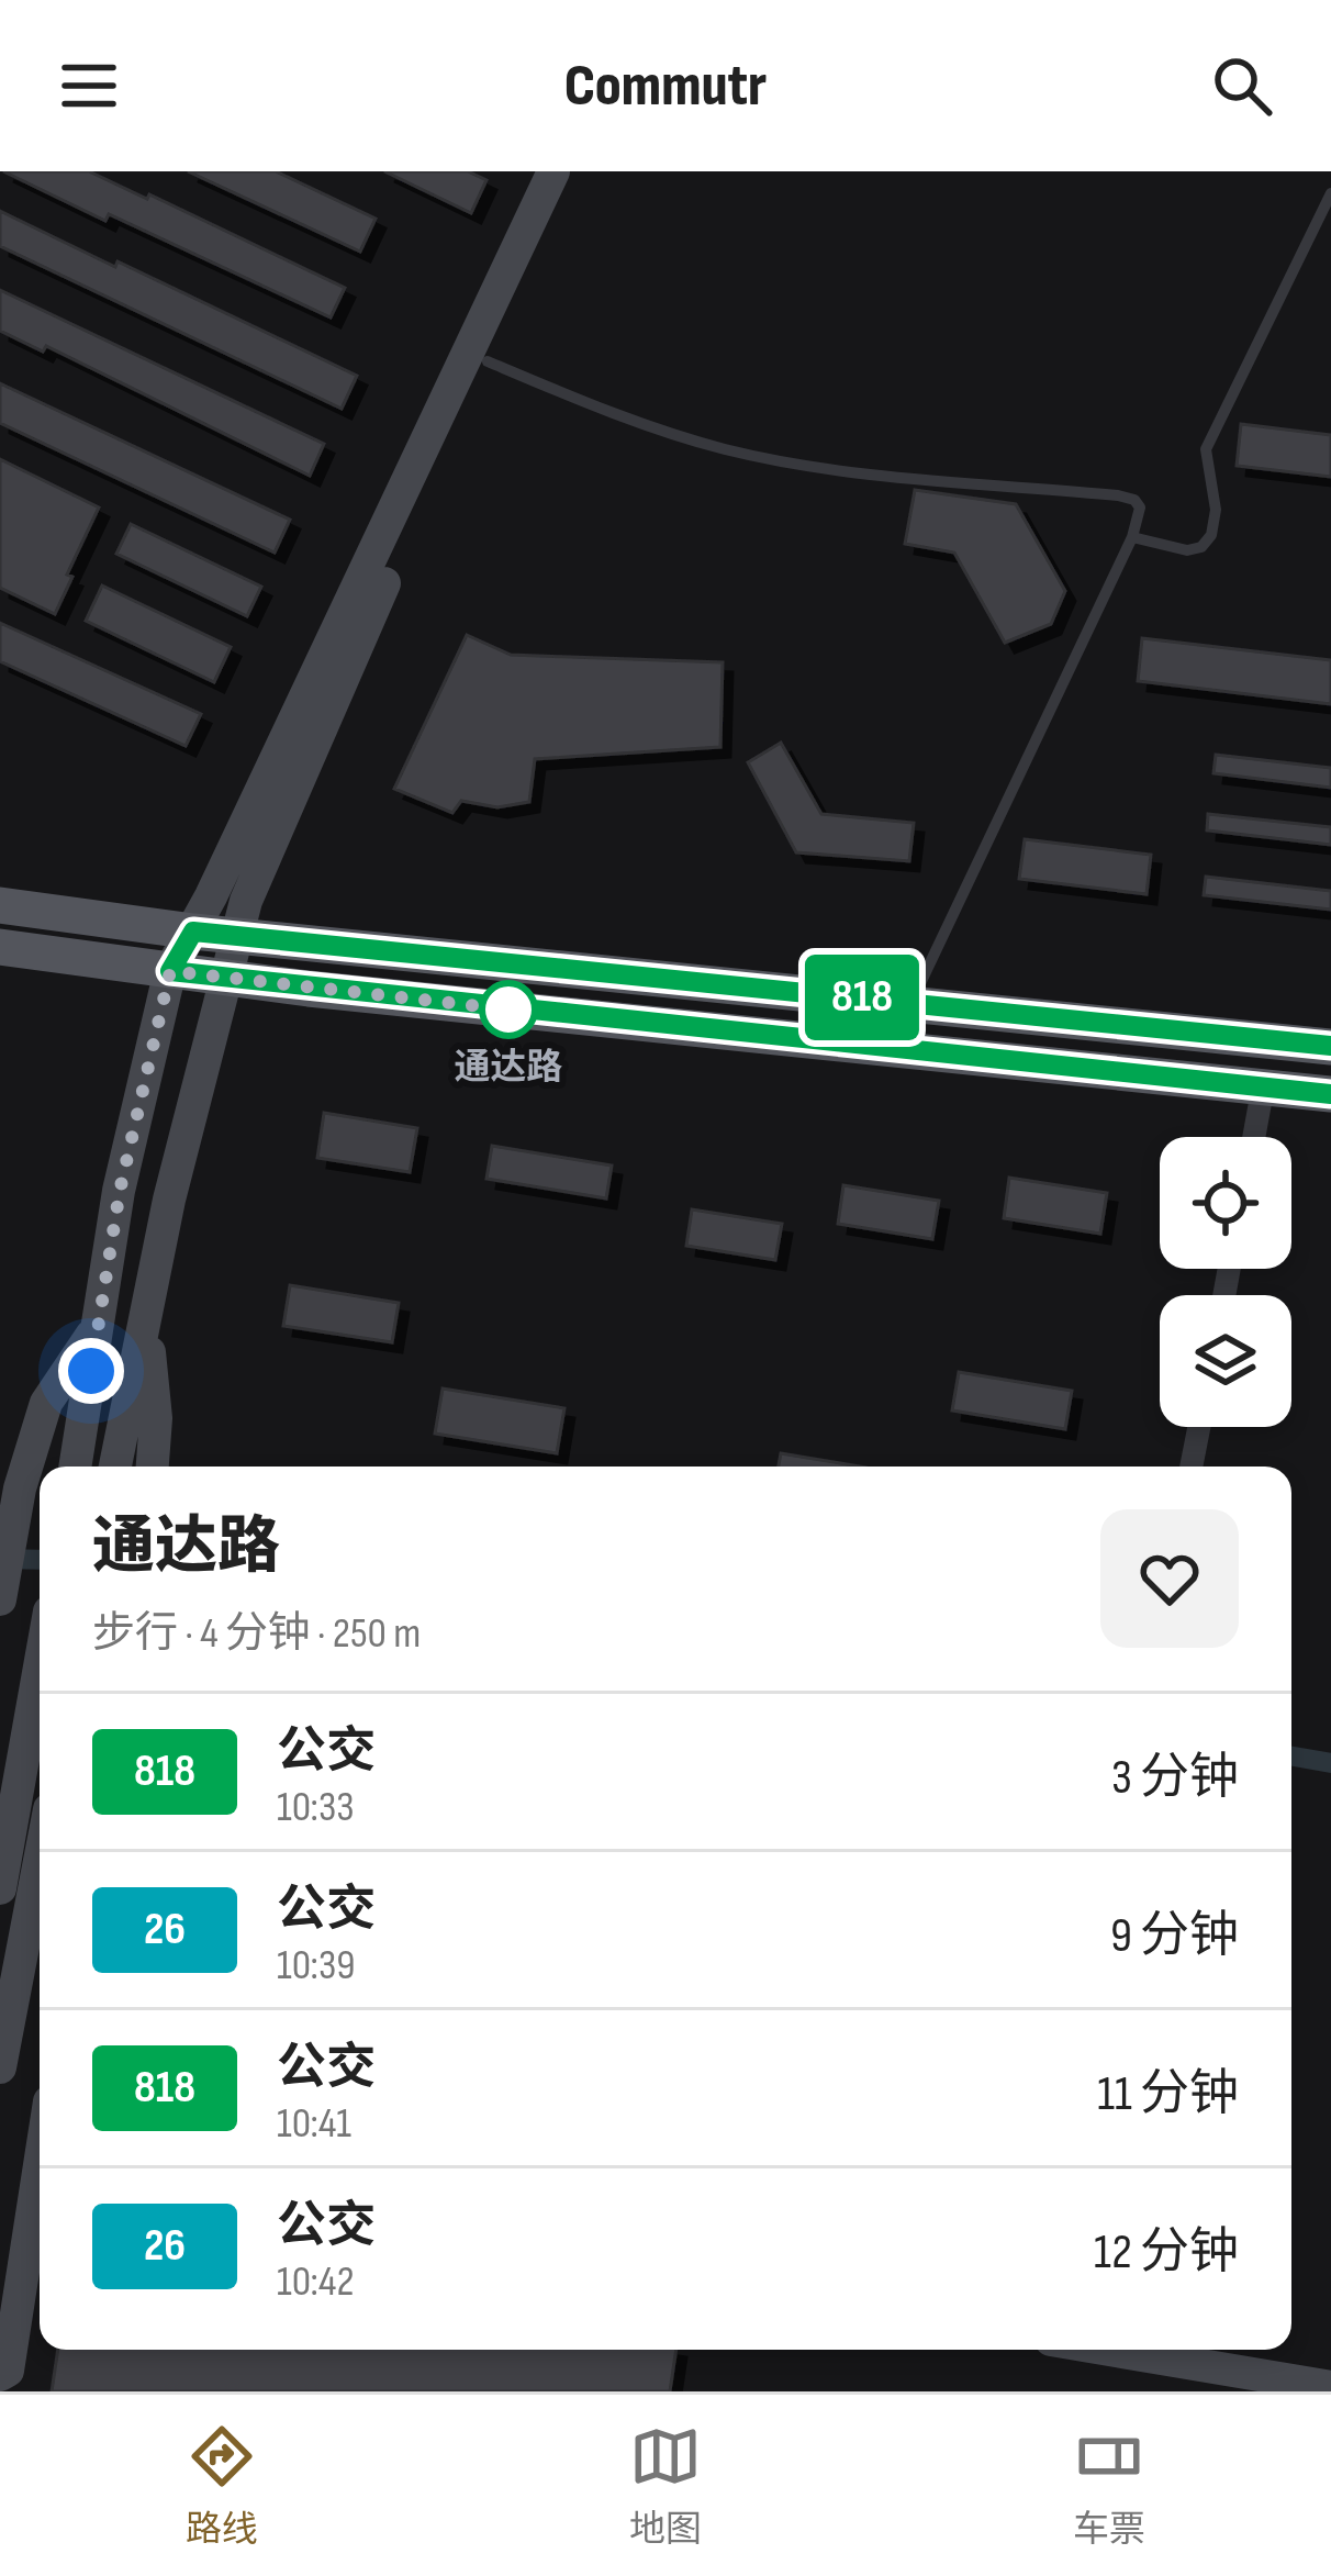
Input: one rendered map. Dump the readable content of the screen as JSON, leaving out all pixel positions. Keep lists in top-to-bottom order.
{
  "places": ["通达路"],
  "lines": ["bus line 818"],
  "page": {
    "header": "Commutr",
    "on_map": "818",
    "heading": ["通达路", "步行 · 4 分钟 · 250 m"],
    "list": [
      {
        "mark": "818",
        "name": "公交",
        "note": "10:33",
        "value": "3 分钟"
      },
      {
        "mark": "26",
        "name": "公交",
        "note": "10:39",
        "value": "9 分钟"
      },
      {
        "mark": "818",
        "name": "公交",
        "note": "10:41",
        "value": "11 分钟"
      },
      {
        "mark": "26",
        "name": "公交",
        "note": "10:42",
        "value": "12 分钟"
      }
    ],
    "tabs": ["路线", "地图", "车票"]
  }
}
